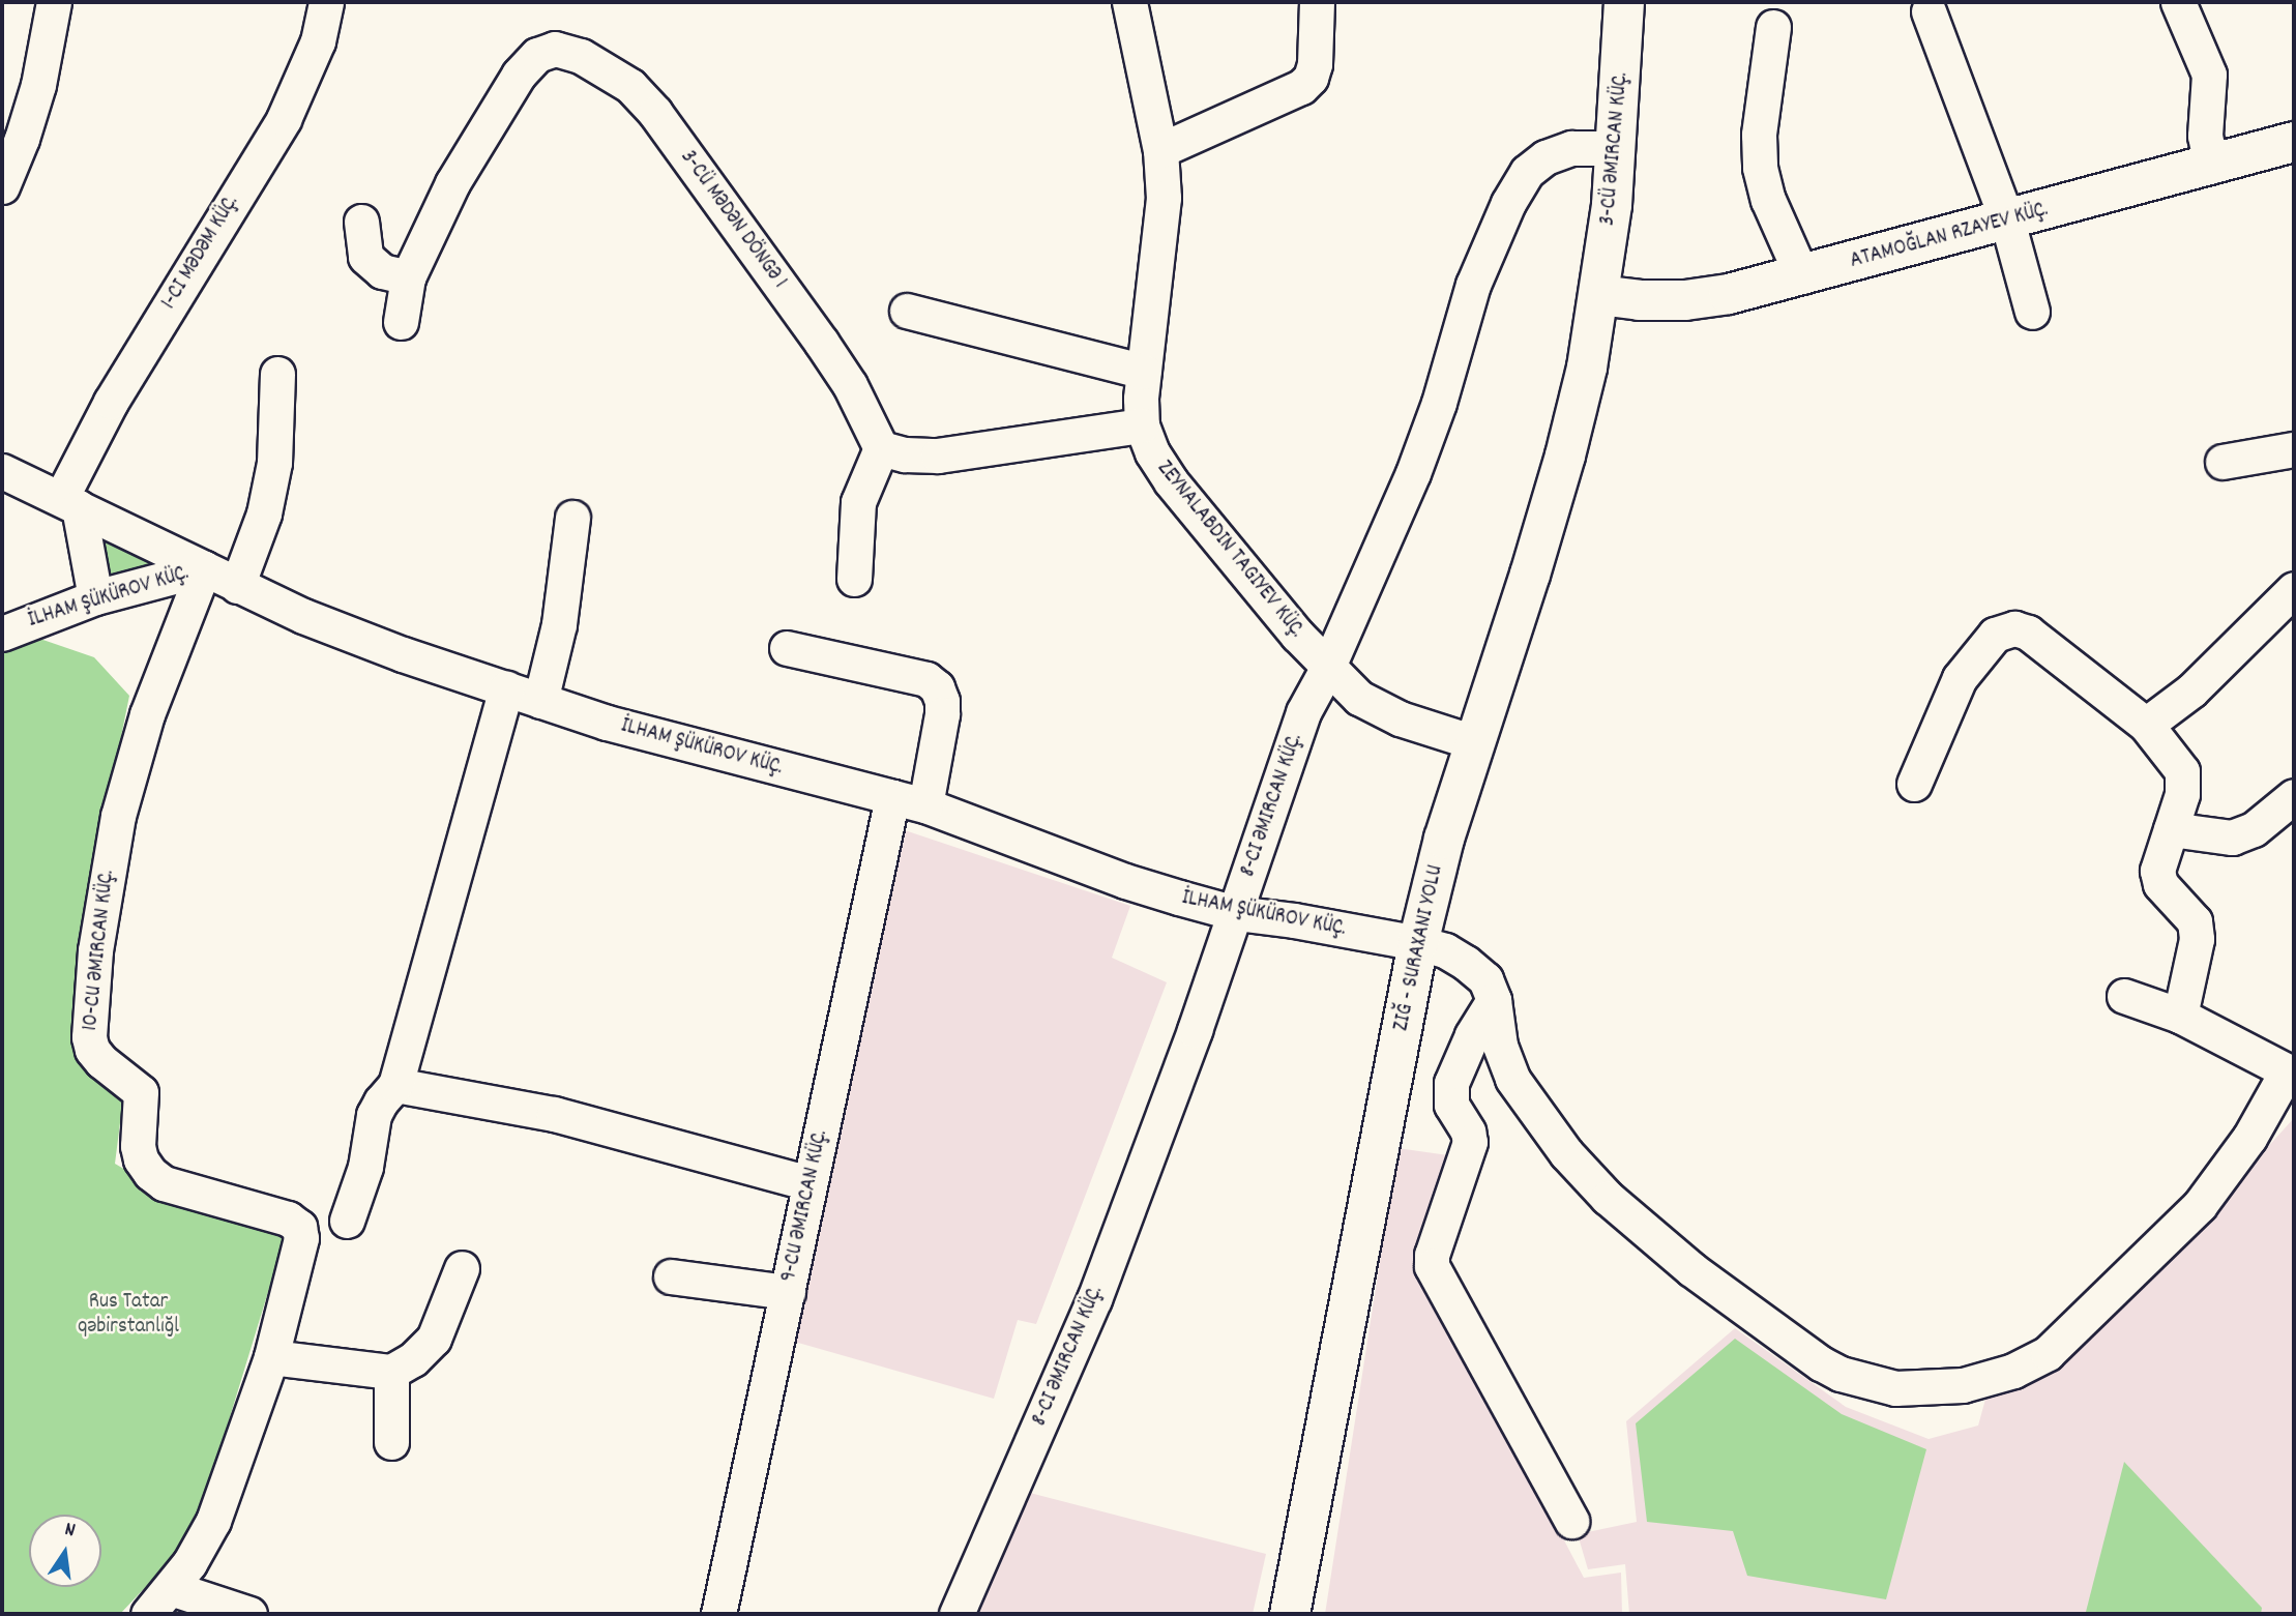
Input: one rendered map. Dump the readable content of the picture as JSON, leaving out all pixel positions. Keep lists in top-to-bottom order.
{
  "streets": {
    "main road": ["3-CÜ ƏMIRCAN KÜÇ.", "ATAMOĞLAN RZAYEV KÜÇ."],
    "street": [
      "3-CÜ MƏDƏN DÖNGƏ 1",
      "1-CI MƏDƏM KÜÇ.",
      "ZEYNALABDIN TAGIYEV KÜÇ.",
      "İLHAM ŞÜKÜROV KÜÇ.",
      "8-CI ƏMIRCAN KÜÇ.",
      "10-CU ƏMIRCAN KÜÇ.",
      "9-CU ƏMIRCAN KÜÇ."
    ]
  },
  "crossings": [
    ["3-CÜ ƏMIRCAN KÜÇ.", "ATAMOĞLAN RZAYEV KÜÇ."],
    ["3-CÜ ƏMIRCAN KÜÇ.", "ZEYNALABDIN TAGIYEV KÜÇ."],
    ["3-CÜ ƏMIRCAN KÜÇ.", "İLHAM ŞÜKÜROV KÜÇ."],
    ["3-CÜ ƏMIRCAN KÜÇ.", "8-CI ƏMIRCAN KÜÇ."],
    ["ZEYNALABDIN TAGIYEV KÜÇ.", "8-CI ƏMIRCAN KÜÇ."],
    ["İLHAM ŞÜKÜROV KÜÇ.", "8-CI ƏMIRCAN KÜÇ."],
    ["İLHAM ŞÜKÜROV KÜÇ.", "10-CU ƏMIRCAN KÜÇ."],
    ["İLHAM ŞÜKÜROV KÜÇ.", "9-CU ƏMIRCAN KÜÇ."]
  ],
  "parks": ["Rus Tatar qəbirstanlığl"],
  "north": "top"
}
